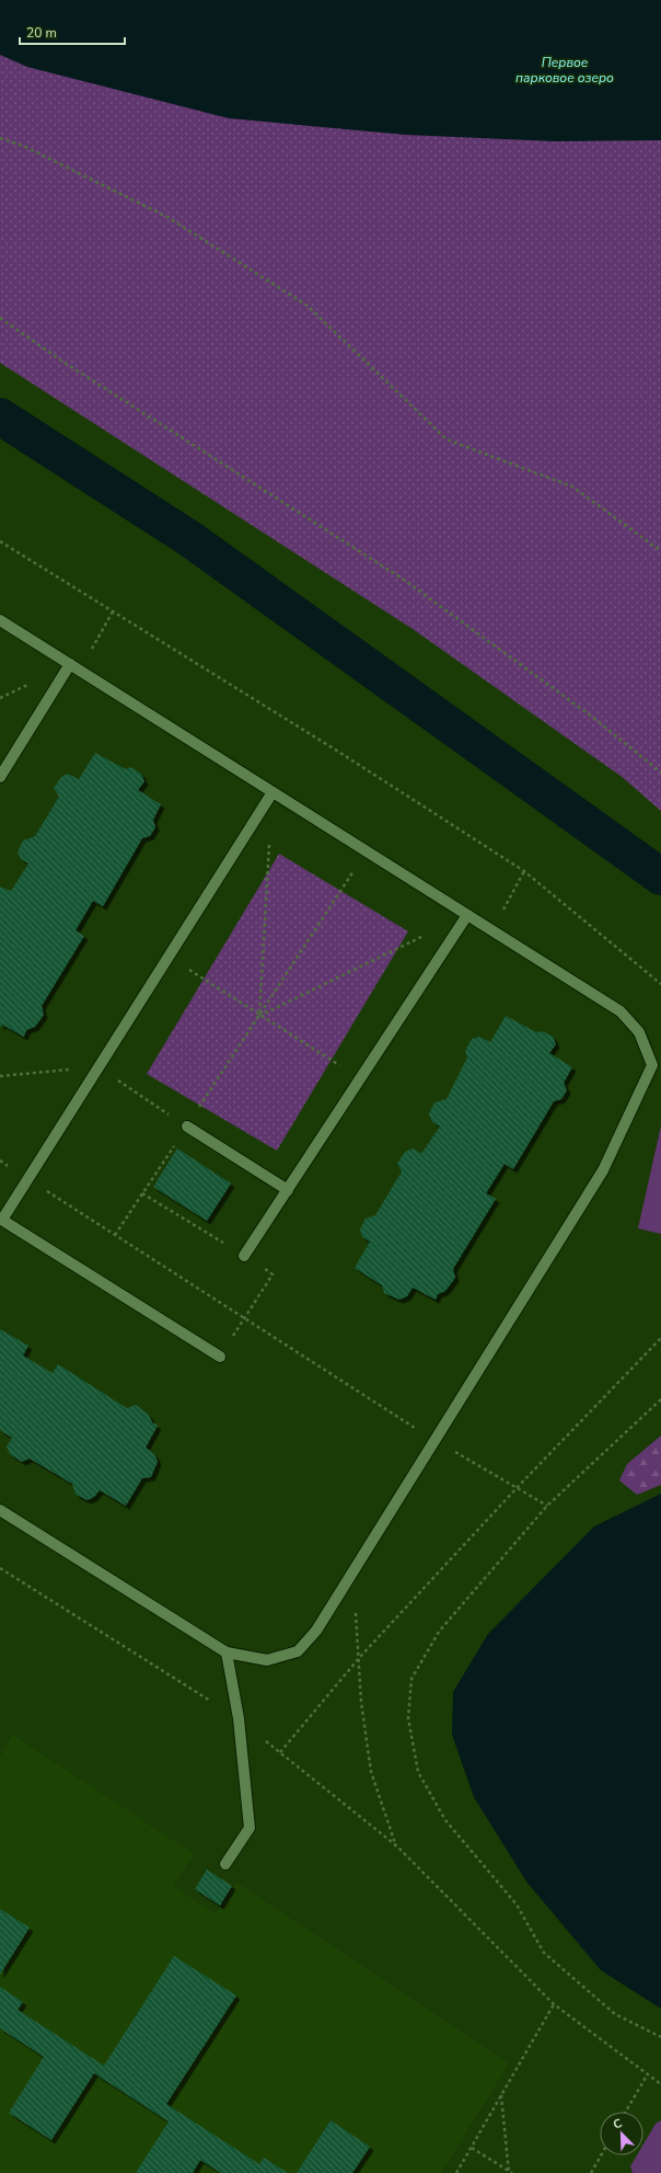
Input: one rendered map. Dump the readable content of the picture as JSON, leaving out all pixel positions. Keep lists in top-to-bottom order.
{
  "water": ["Первое парковое озеро"],
  "scale_bar": "20 m",
  "north": "top left"
}
